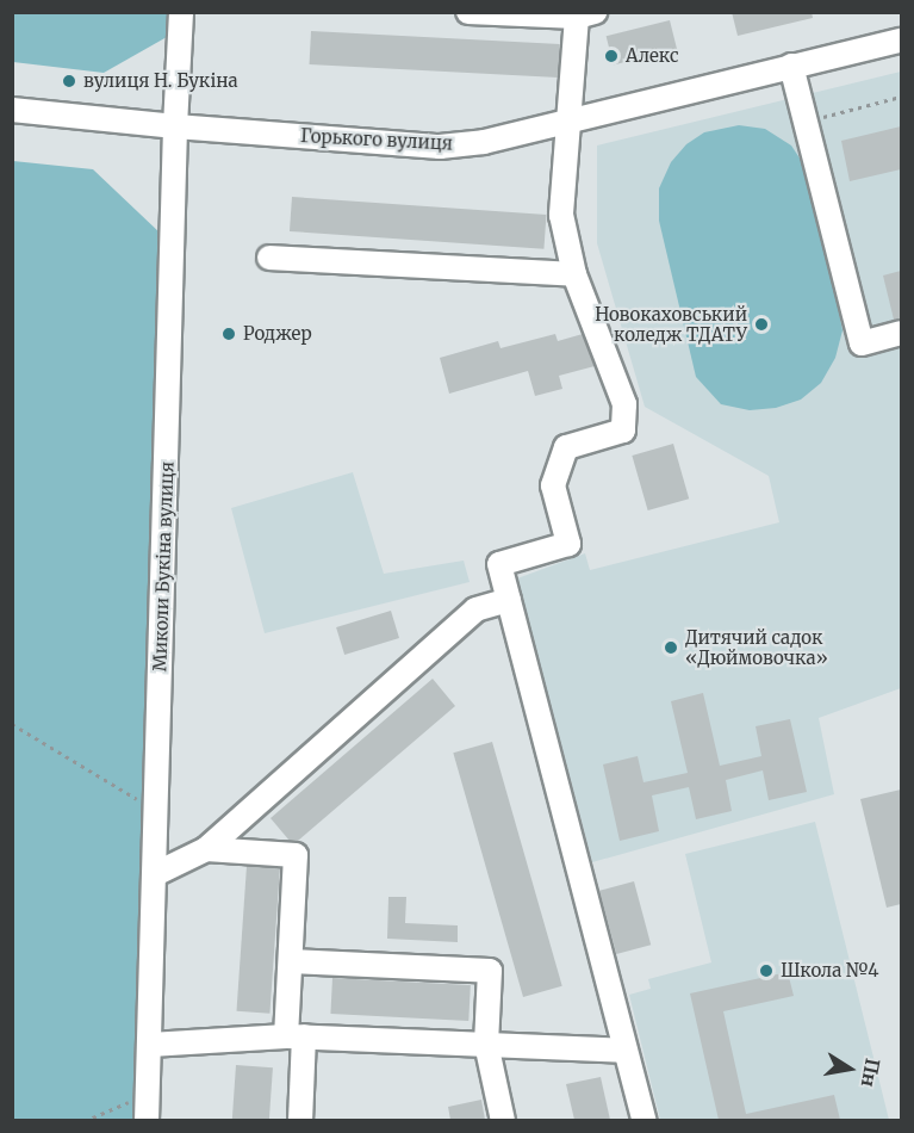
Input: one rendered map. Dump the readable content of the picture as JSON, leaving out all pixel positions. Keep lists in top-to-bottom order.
{
  "streets": {
    "street": ["Горького вулиця", "Миколи Букіна вулиця"]
  },
  "crossings": [
    ["Горького вулиця", "Миколи Букіна вулиця"]
  ],
  "places": [
    "Алекс",
    "вулиця Н. Букіна",
    "Новокаховський коледж ТДАТУ",
    "Роджер",
    "Дитячий садок «Дюймовочка»",
    "Школа №4"
  ],
  "north": "right"
}
